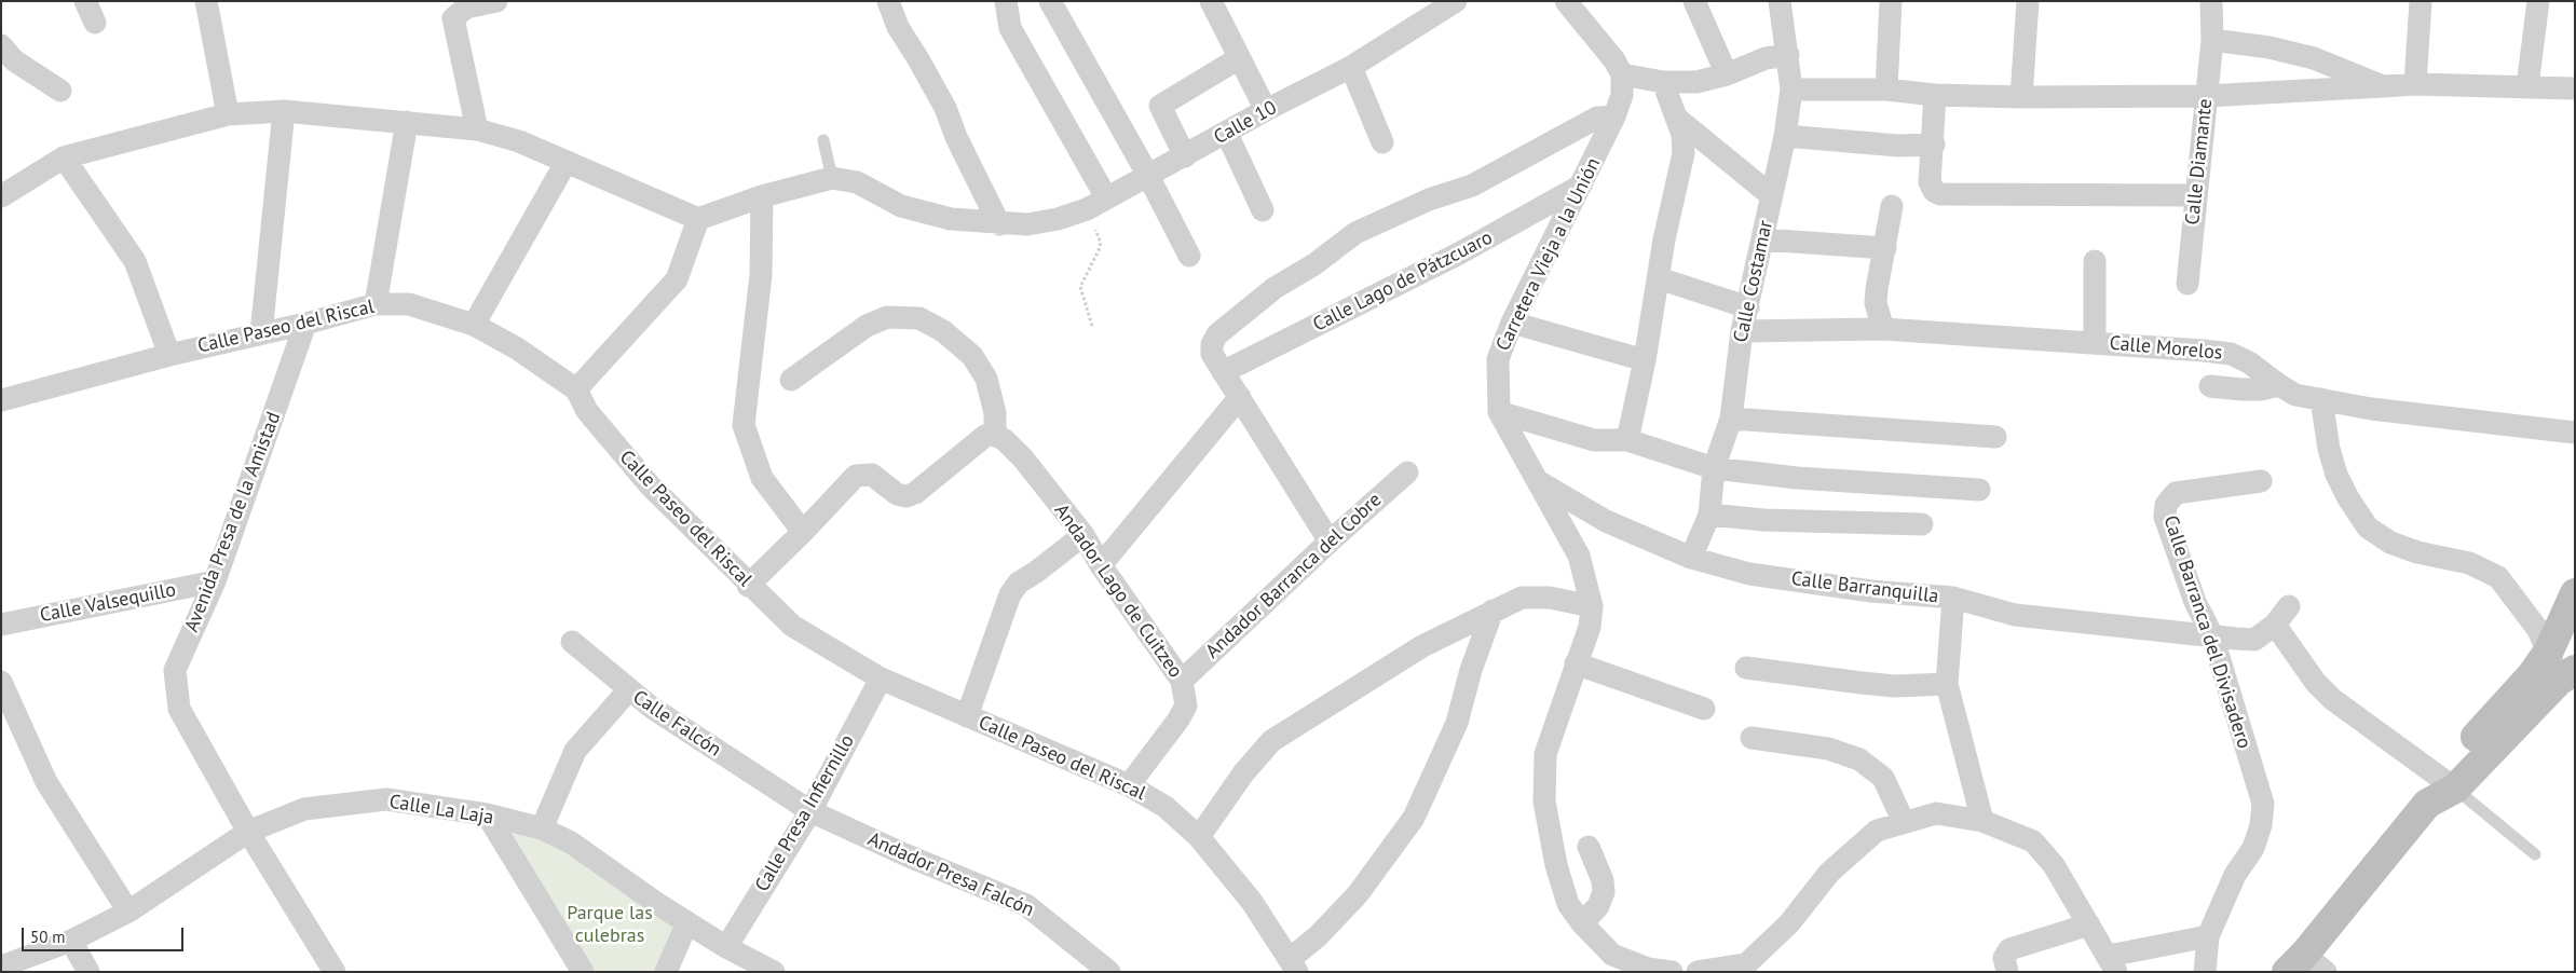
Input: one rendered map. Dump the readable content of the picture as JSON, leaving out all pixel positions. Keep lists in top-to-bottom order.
{
  "streets": {
    "street": [
      "Calle 10",
      "Calle Diamante",
      "Carretera Vieja a la Unión",
      "Calle Lago de Pátzcuaro",
      "Calle Costamar",
      "Calle Paseo del Riscal",
      "Calle Morelos",
      "Avenida Presa de la Amistad",
      "Andador Barranca del Cobre",
      "Calle Barranquilla",
      "Andador Lago de Cuitzeo",
      "Calle Valsequillo",
      "Calle Barranca del Divisadero",
      "Calle Falcón",
      "Calle La Laja",
      "Calle Presa Infiernillo",
      "Andador Presa Falcón"
    ]
  },
  "crossings": [
    ["Carretera Vieja a la Unión", "Calle Lago de Pátzcuaro"],
    ["Carretera Vieja a la Unión", "Calle Barranquilla"],
    ["Calle Costamar", "Calle Morelos"],
    ["Calle Costamar", "Calle Barranquilla"],
    ["Calle Paseo del Riscal", "Avenida Presa de la Amistad"],
    ["Calle Paseo del Riscal", "Andador Lago de Cuitzeo"],
    ["Calle Paseo del Riscal", "Calle Presa Infiernillo"],
    ["Avenida Presa de la Amistad", "Calle Valsequillo"],
    ["Avenida Presa de la Amistad", "Calle La Laja"],
    ["Andador Barranca del Cobre", "Andador Lago de Cuitzeo"],
    ["Calle Barranquilla", "Calle Barranca del Divisadero"],
    ["Calle Falcón", "Calle La Laja"],
    ["Calle Falcón", "Calle Presa Infiernillo"],
    ["Calle Falcón", "Andador Presa Falcón"],
    ["Calle La Laja", "Calle Presa Infiernillo"],
    ["Calle Presa Infiernillo", "Andador Presa Falcón"]
  ],
  "parks": ["Parque las culebras"],
  "scale_bar": "50 m"
}
